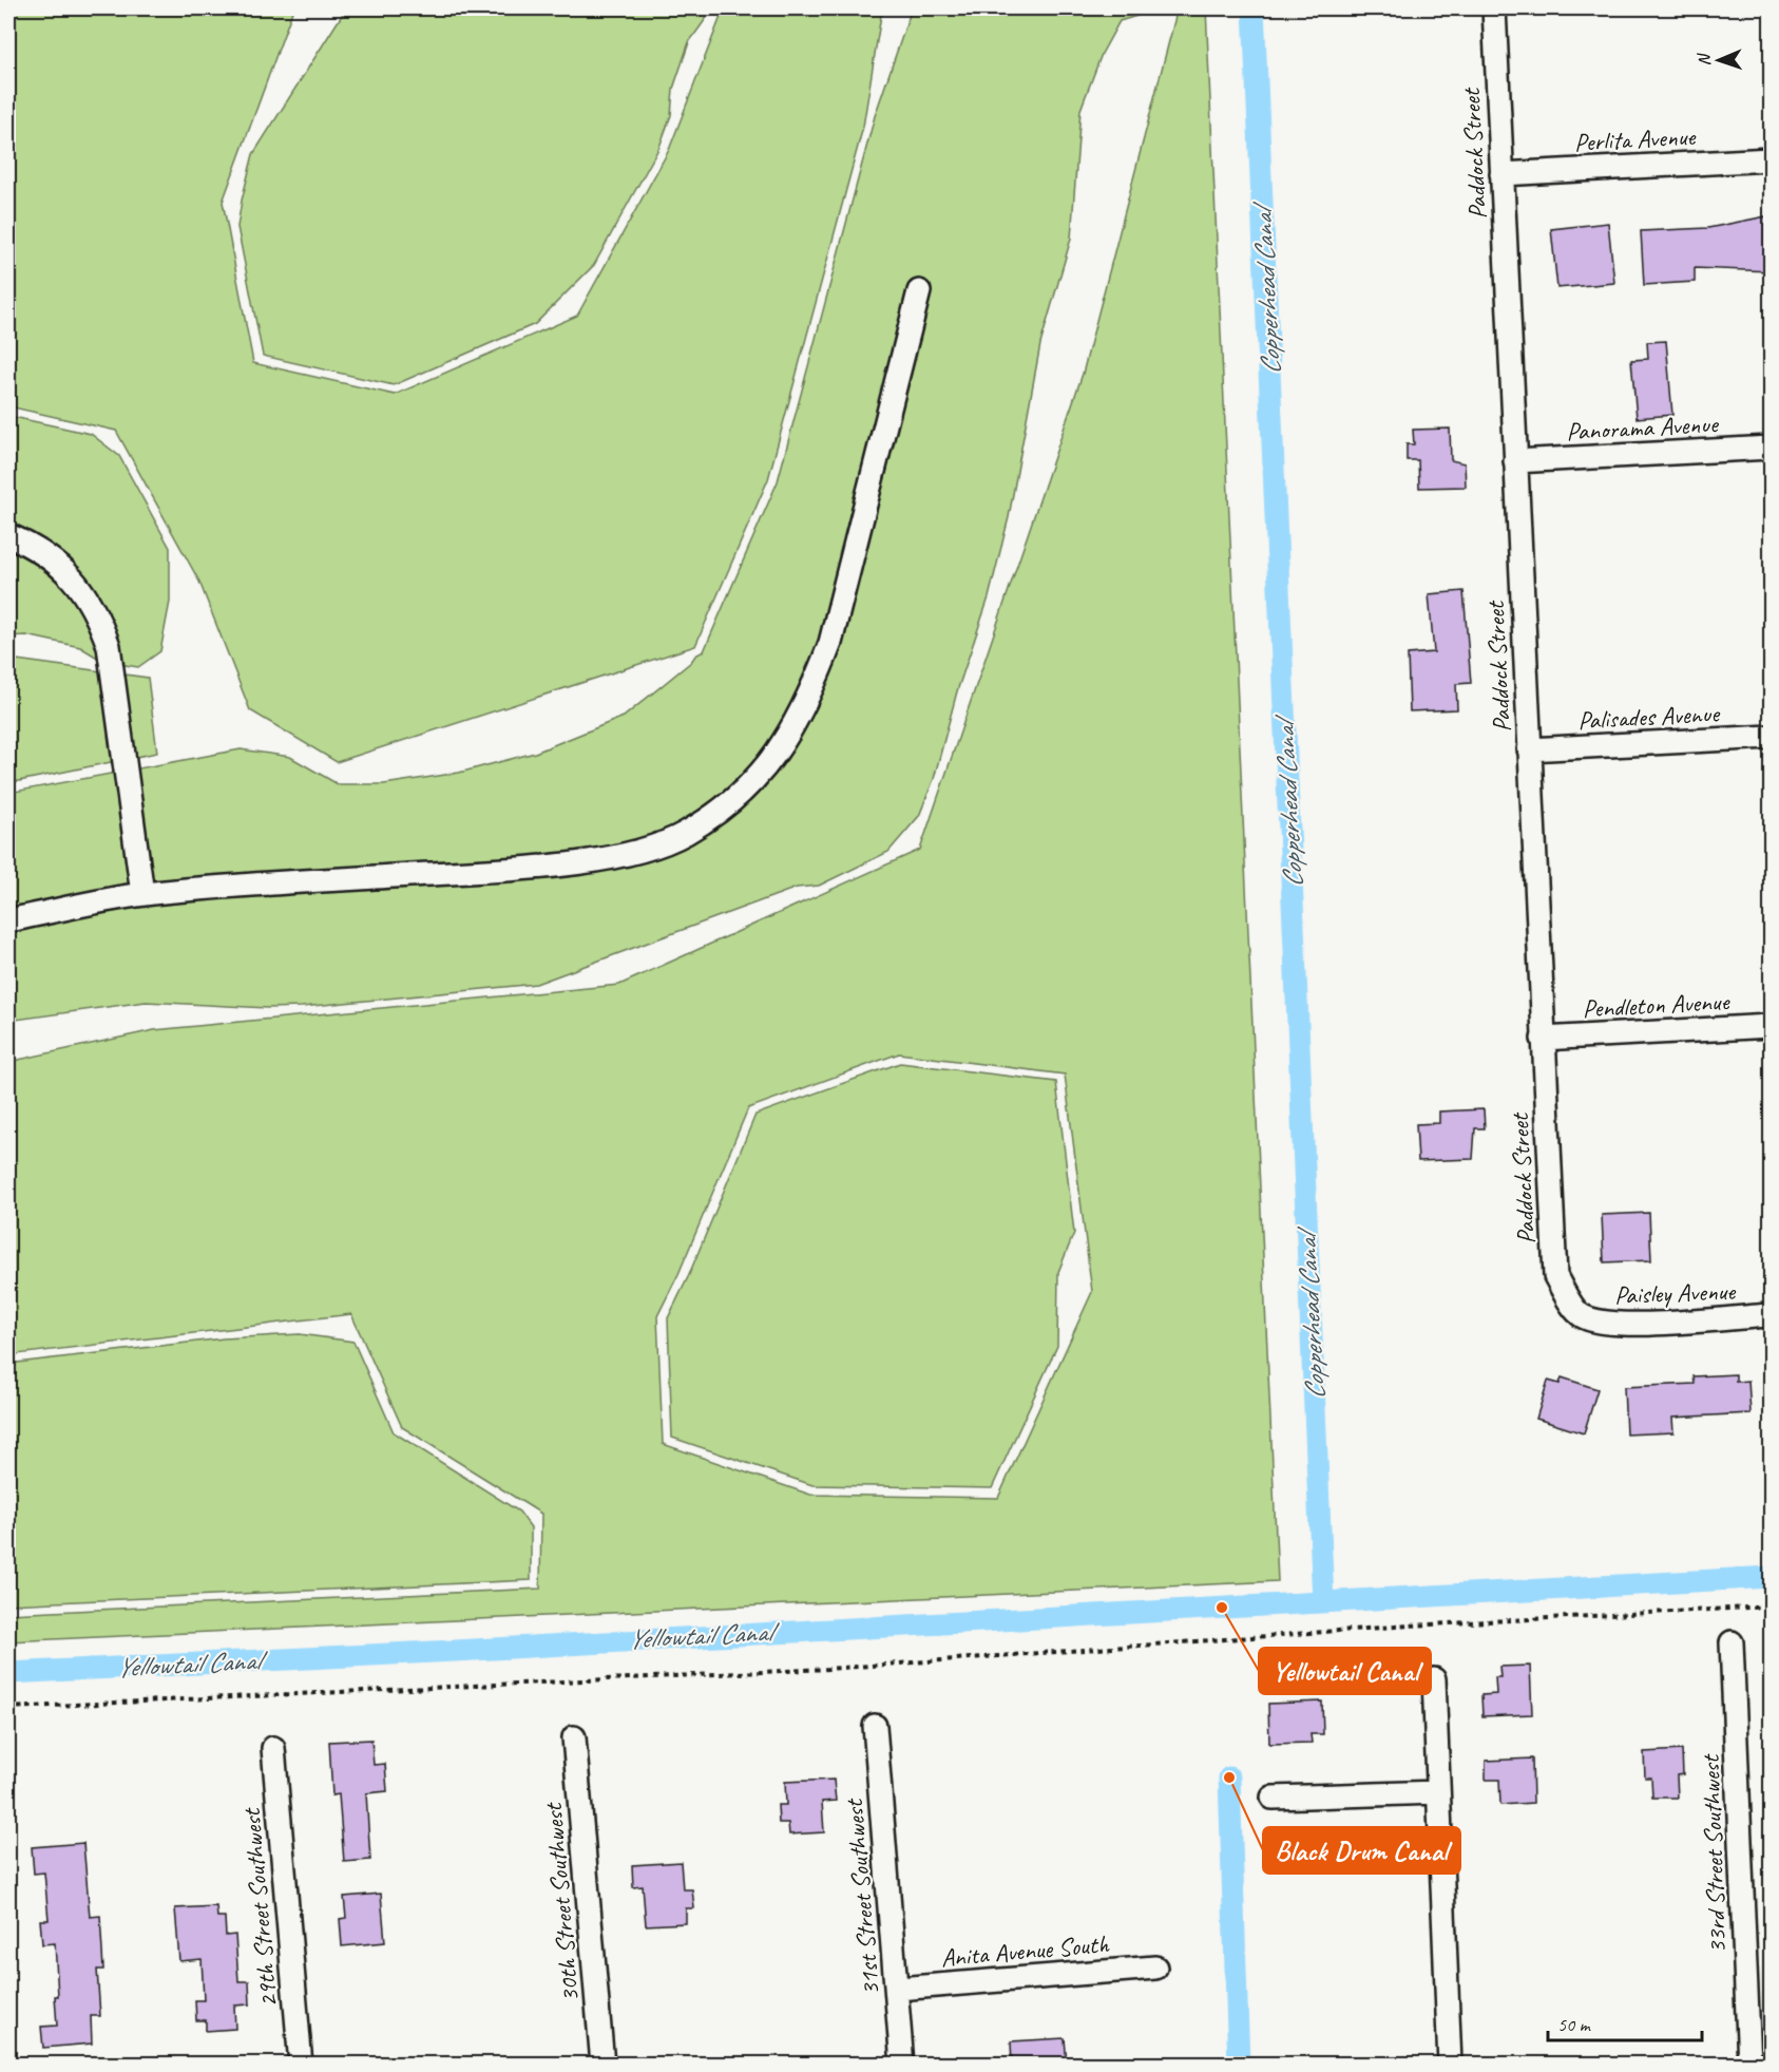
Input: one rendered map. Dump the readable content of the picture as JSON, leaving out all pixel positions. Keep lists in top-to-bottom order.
{
  "streets": {
    "street": [
      "Perlita Avenue",
      "Paddock Street",
      "Panorama Avenue",
      "Palisades Avenue",
      "Pendleton Avenue",
      "Paisley Avenue",
      "33rd Street Southwest",
      "31st Street Southwest",
      "30th Street Southwest",
      "29th Street Southwest",
      "Anita Avenue South"
    ]
  },
  "crossings": [
    ["Perlita Avenue", "Paddock Street"],
    ["Paddock Street", "Panorama Avenue"],
    ["Paddock Street", "Palisades Avenue"],
    ["Paddock Street", "Pendleton Avenue"],
    ["Paddock Street", "Paisley Avenue"],
    ["31st Street Southwest", "Anita Avenue South"]
  ],
  "water": ["Copperhead Canal", "Yellowtail Canal"],
  "places": ["Yellowtail Canal", "Black Drum Canal"],
  "scale_bar": "50 m",
  "north": "left"
}
